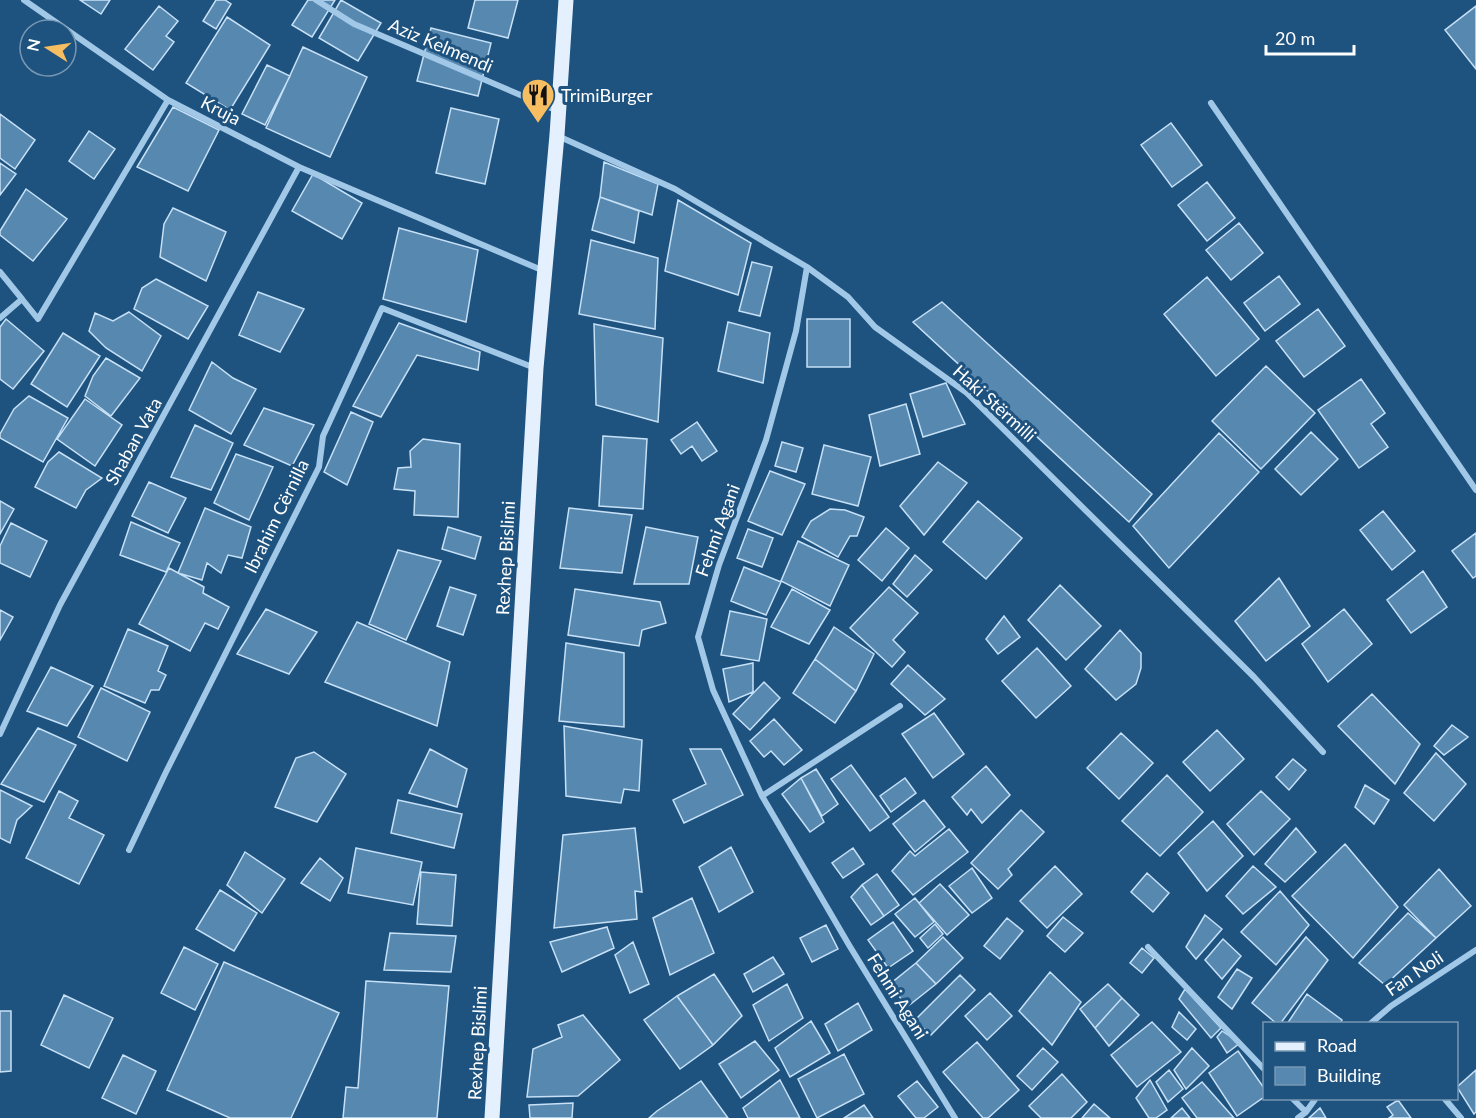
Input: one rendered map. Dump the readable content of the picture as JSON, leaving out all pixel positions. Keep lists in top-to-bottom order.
{
  "streets": {
    "main road": ["Rexhep Bislimi"],
    "street": [
      "Aziz Kelmendi",
      "Kruja",
      "Haki Stërmilli",
      "Shaban Vata",
      "Ibrahim Cërnilla",
      "Fehmi Agani",
      "Fan Noli"
    ]
  },
  "crossings": [
    ["Aziz Kelmendi", "Rexhep Bislimi"],
    ["Kruja", "Shaban Vata"],
    ["Kruja", "Rexhep Bislimi"],
    ["Haki Stërmilli", "Fehmi Agani"],
    ["Haki Stërmilli", "Rexhep Bislimi"],
    ["Ibrahim Cërnilla", "Rexhep Bislimi"]
  ],
  "places": {
    "restaurant": ["TrimiBurger"]
  },
  "legend": ["Road", "Building"],
  "scale_bar": "20 m",
  "north": "left"
}
